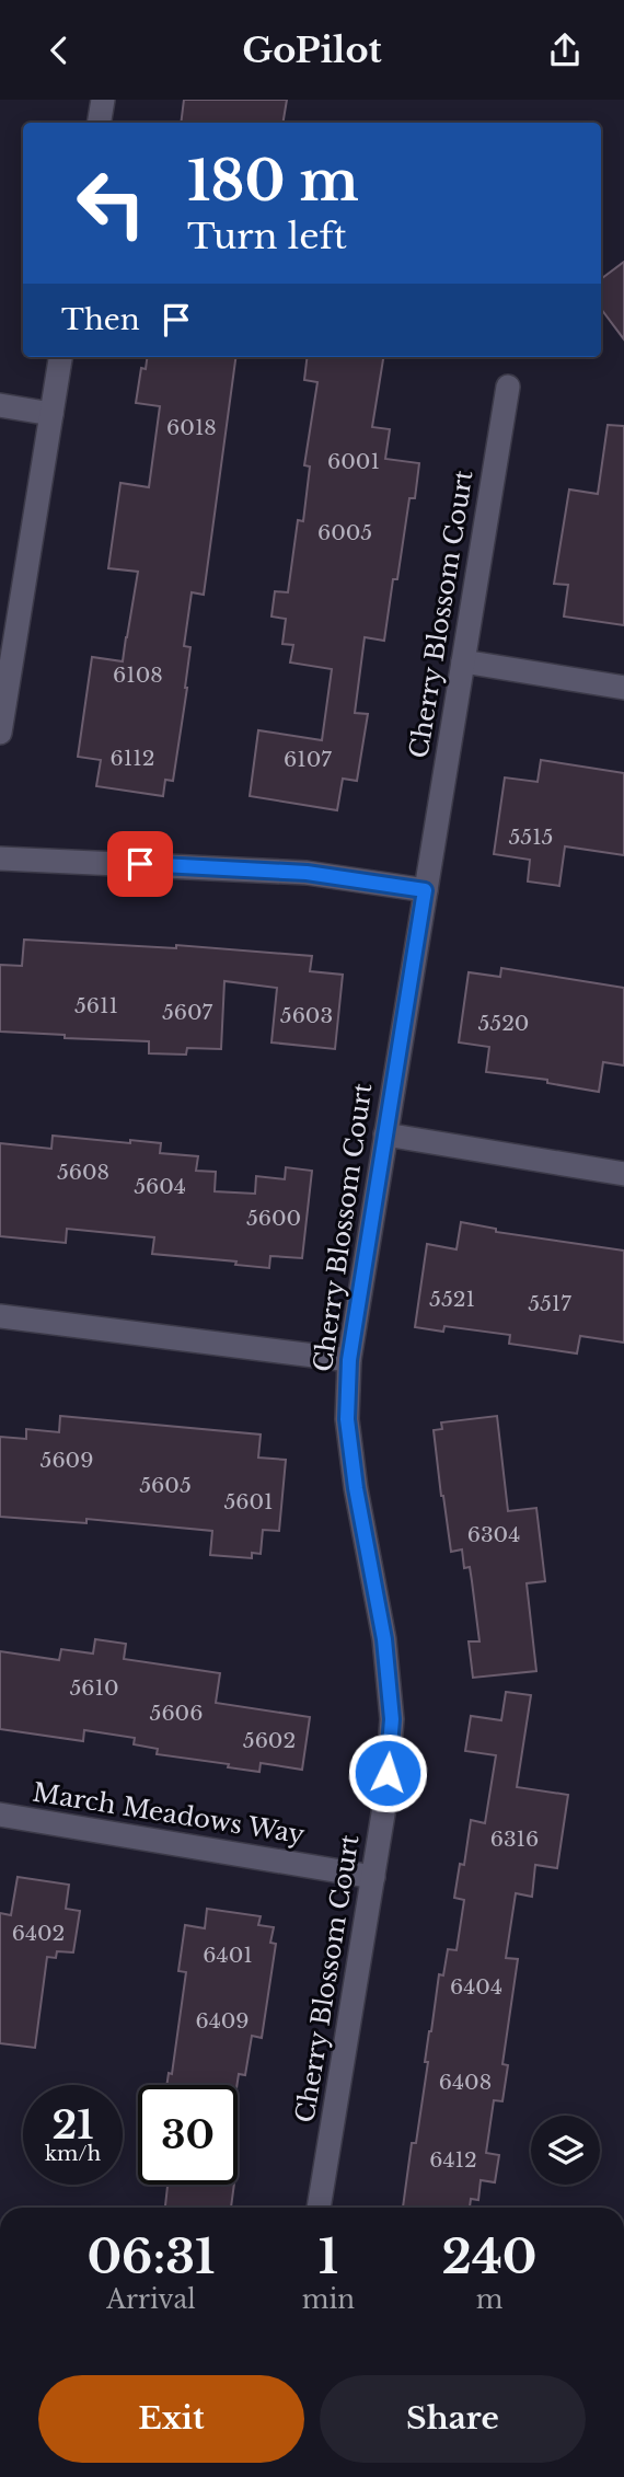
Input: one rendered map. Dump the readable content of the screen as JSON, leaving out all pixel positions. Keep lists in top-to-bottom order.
{
  "streets": {
    "street": ["Cherry Blossom Court", "March Meadows Way"]
  },
  "crossings": [
    ["Cherry Blossom Court", "March Meadows Way"]
  ],
  "house_numbers": [
    "6018",
    "6001",
    "6005",
    "6108",
    "6112",
    "6107",
    "5515",
    "5611",
    "5607",
    "5603",
    "5520",
    "5608",
    "5604",
    "5600",
    "5521",
    "5517",
    "5609",
    "5605",
    "5601",
    "6304",
    "5610",
    "5606",
    "5602",
    "6316",
    "6402",
    "6401",
    "6404",
    "6409",
    "6408",
    "6412"
  ],
  "page": {
    "header": "GoPilot",
    "turn": ["180 m", "Turn left"],
    "then": "Then",
    "speed": "21 km/h",
    "limit": "30",
    "eta": [
      "06:31",
      "Arrival",
      "1",
      "min",
      "240",
      "m"
    ],
    "buttons": ["Exit", "Share"]
  }
}
